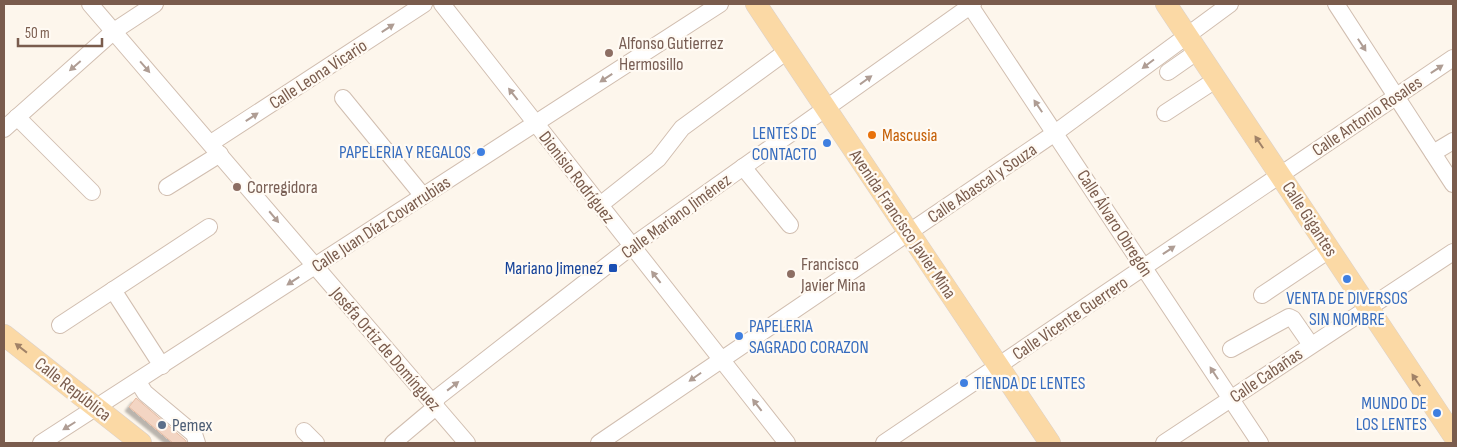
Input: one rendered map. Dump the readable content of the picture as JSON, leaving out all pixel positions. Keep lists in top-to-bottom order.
{
  "streets": {
    "main road": ["Calle Gigantes", "Avenida Francisco Javier Mina", "Calle República"],
    "street": [
      "Calle Leona Vicario",
      "Calle Antonio Rosales",
      "Dionisio Rodríguez",
      "Calle Abascal y Souza",
      "Calle Mariano Jiménez",
      "Calle Álvaro Obregón",
      "Calle Juan Díaz Covarrubias",
      "Calle Vicente Guerrero",
      "Joséfa Ortiz de Domínguez",
      "Calle Cabañas"
    ]
  },
  "crossings": [
    ["Calle Leona Vicario", "Joséfa Ortiz de Domínguez"],
    ["Calle Antonio Rosales", "Calle Gigantes"],
    ["Calle Antonio Rosales", "Calle Vicente Guerrero"],
    ["Dionisio Rodríguez", "Calle Abascal y Souza"],
    ["Dionisio Rodríguez", "Calle Mariano Jiménez"],
    ["Dionisio Rodríguez", "Calle Juan Díaz Covarrubias"],
    ["Calle Abascal y Souza", "Calle Gigantes"],
    ["Calle Abascal y Souza", "Calle Álvaro Obregón"],
    ["Calle Abascal y Souza", "Avenida Francisco Javier Mina"],
    ["Calle Mariano Jiménez", "Calle Álvaro Obregón"],
    ["Calle Mariano Jiménez", "Avenida Francisco Javier Mina"],
    ["Calle Mariano Jiménez", "Joséfa Ortiz de Domínguez"],
    ["Calle Gigantes", "Calle Vicente Guerrero"],
    ["Calle Gigantes", "Calle Cabañas"],
    ["Calle Álvaro Obregón", "Calle Vicente Guerrero"],
    ["Calle Álvaro Obregón", "Calle Cabañas"],
    ["Calle Juan Díaz Covarrubias", "Joséfa Ortiz de Domínguez"],
    ["Calle Juan Díaz Covarrubias", "Calle República"],
    ["Avenida Francisco Javier Mina", "Calle Vicente Guerrero"]
  ],
  "one_way": [
    "Calle Leona Vicario",
    "Calle Mariano Jiménez",
    "Calle Gigantes",
    "Calle Álvaro Obregón",
    "Calle República"
  ],
  "places": {
    "other": [
      "Alfonso Gutierrez Hermosillo",
      "Mascusia",
      "LENTES DE CONTACTO",
      "PAPELERIA Y REGALOS",
      "Corregidora",
      "Francisco Javier Mina",
      "VENTA DE DIVERSOS SIN NOMBRE",
      "PAPELERIA SAGRADO CORAZON",
      "TIENDA DE LENTES",
      "MUNDO DE LOS LENTES",
      "Pemex"
    ],
    "transit": ["Mariano Jimenez"]
  },
  "scale_bar": "50 m"
}
